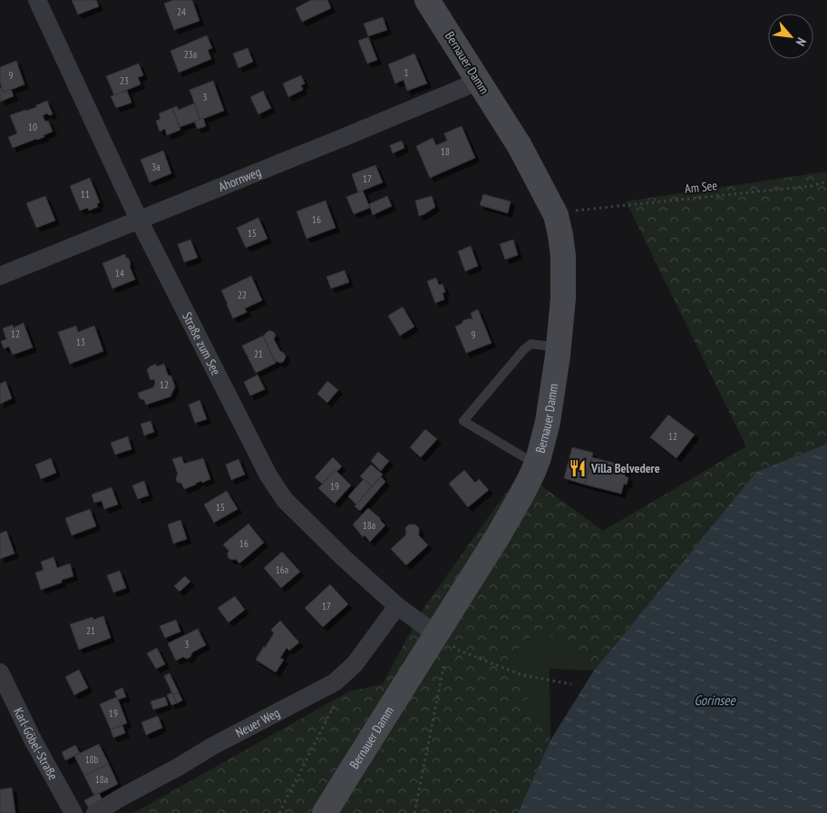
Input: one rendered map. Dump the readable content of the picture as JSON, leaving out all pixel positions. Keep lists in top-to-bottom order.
{
  "streets": {
    "main road": ["Bernauer Damm"],
    "street": [
      "Ahornweg",
      "Straße zum See",
      "Neuer Weg",
      "Karl-Göbel-Straße"
    ],
    "path": ["Am See"]
  },
  "crossings": [
    ["Bernauer Damm", "Ahornweg"],
    ["Bernauer Damm", "Straße zum See"],
    ["Ahornweg", "Straße zum See"],
    ["Straße zum See", "Neuer Weg"]
  ],
  "water": ["Gorinsee"],
  "places": {
    "restaurant": ["Villa Belvedere"]
  },
  "house_numbers": [
    "24",
    "23a",
    "1",
    "9",
    "23",
    "3",
    "10",
    "18",
    "3a",
    "17",
    "11",
    "16",
    "15",
    "14",
    "22",
    "12",
    "9",
    "13",
    "21",
    "12",
    "12",
    "19",
    "15",
    "18a",
    "16",
    "16a",
    "17",
    "21",
    "3",
    "19",
    "18b",
    "18a"
  ],
  "north": "bottom right"
}
